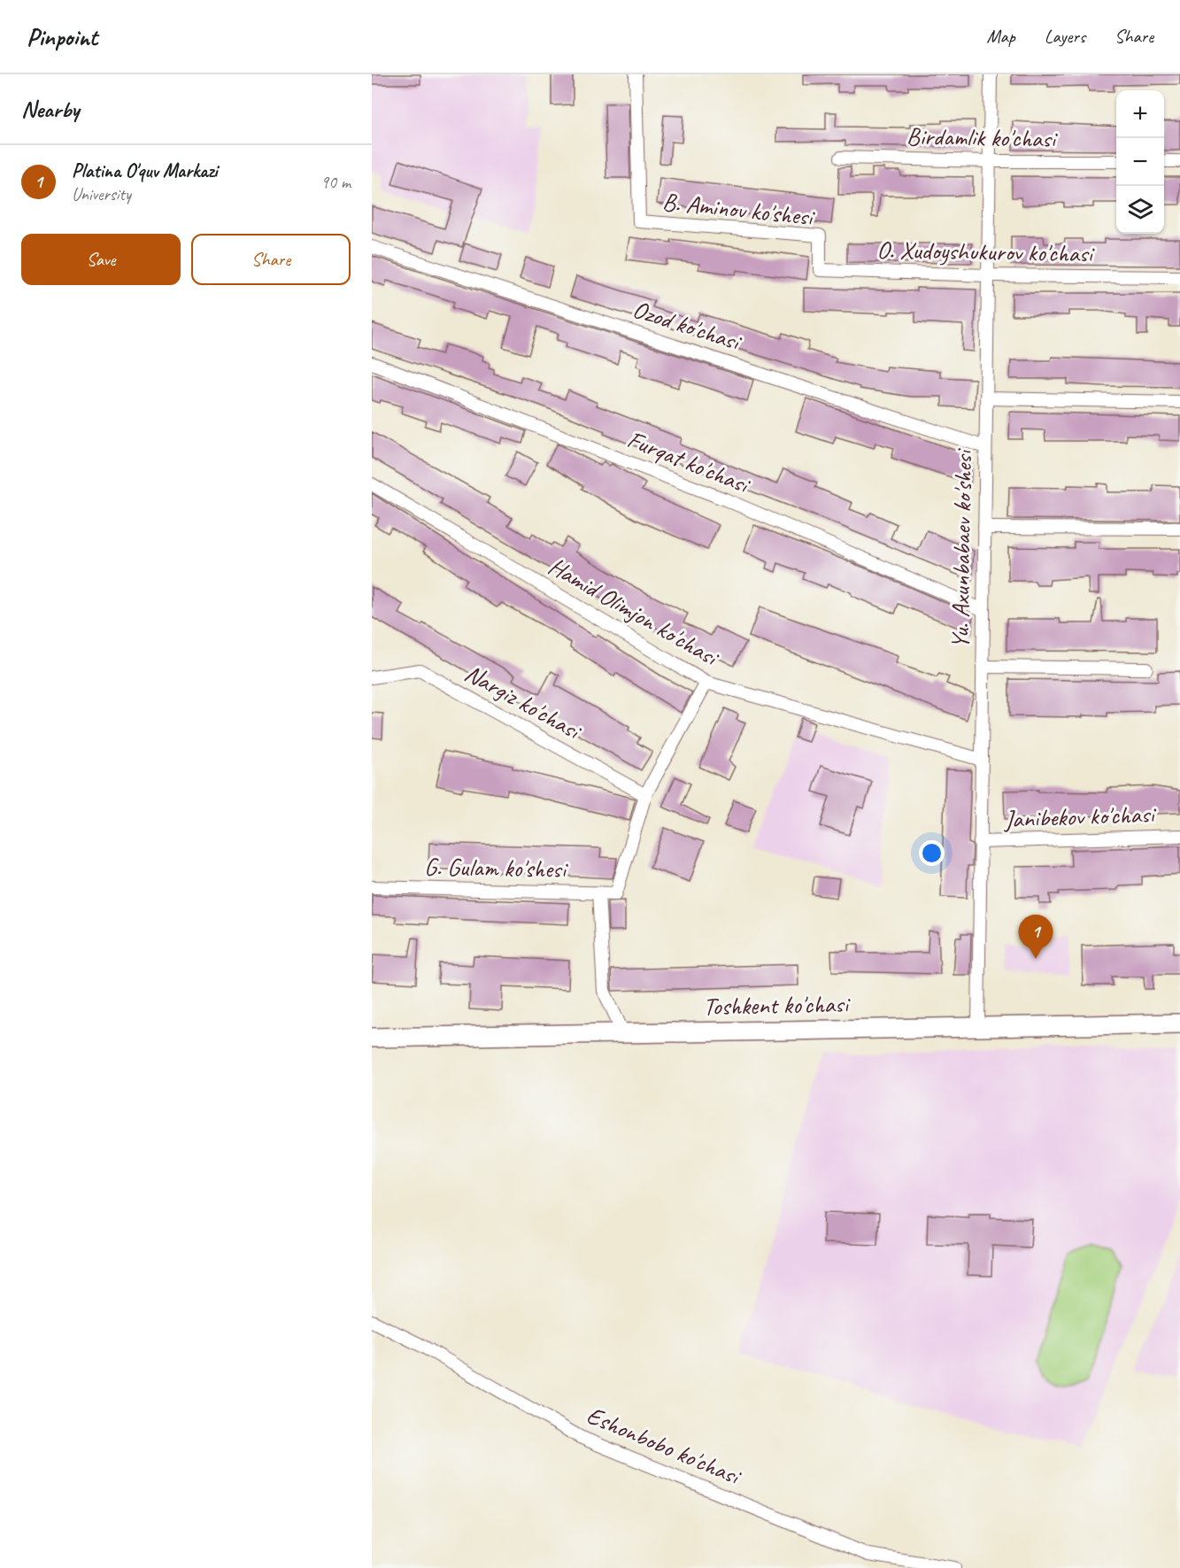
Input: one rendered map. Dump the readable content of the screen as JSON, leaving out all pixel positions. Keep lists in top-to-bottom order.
{
  "streets": {
    "highway": ["Toshkent ko'chasi"],
    "street": [
      "Birdamlik ko'chasi",
      "B. Aminov ko'shesi",
      "O. Xudoyshukurov ko'chasi",
      "Ozod ko'chasi",
      "Furqat ko'chasi",
      "Yu. Axunbabaev ko'shesi",
      "Hamid Olimjon ko'chasi",
      "Nargiz ko'chasi",
      "Janibekov ko'chasi",
      "G. Gulam ko'shesi",
      "Eshonbobo ko'chasi"
    ]
  },
  "crossings": [
    ["Birdamlik ko'chasi", "Yu. Axunbabaev ko'shesi"],
    ["B. Aminov ko'shesi", "O. Xudoyshukurov ko'chasi"],
    ["O. Xudoyshukurov ko'chasi", "Yu. Axunbabaev ko'shesi"],
    ["Ozod ko'chasi", "Yu. Axunbabaev ko'shesi"],
    ["Furqat ko'chasi", "Yu. Axunbabaev ko'shesi"],
    ["Yu. Axunbabaev ko'shesi", "Hamid Olimjon ko'chasi"],
    ["Yu. Axunbabaev ko'shesi", "Janibekov ko'chasi"],
    ["Yu. Axunbabaev ko'shesi", "Toshkent ko'chasi"],
    ["Nargiz ko'chasi", "G. Gulam ko'shesi"]
  ],
  "page": {
    "header": "Pinpoint",
    "nav": ["Map", "Layers", "Share"],
    "heading": "Nearby",
    "map_buttons": ["+", "−"],
    "list": [
      {
        "mark": "1",
        "name": "Platina O'quv Markazi",
        "note": "University",
        "value": "90 m"
      }
    ],
    "buttons": ["Save", "Share"],
    "pins": "1"
  }
}
